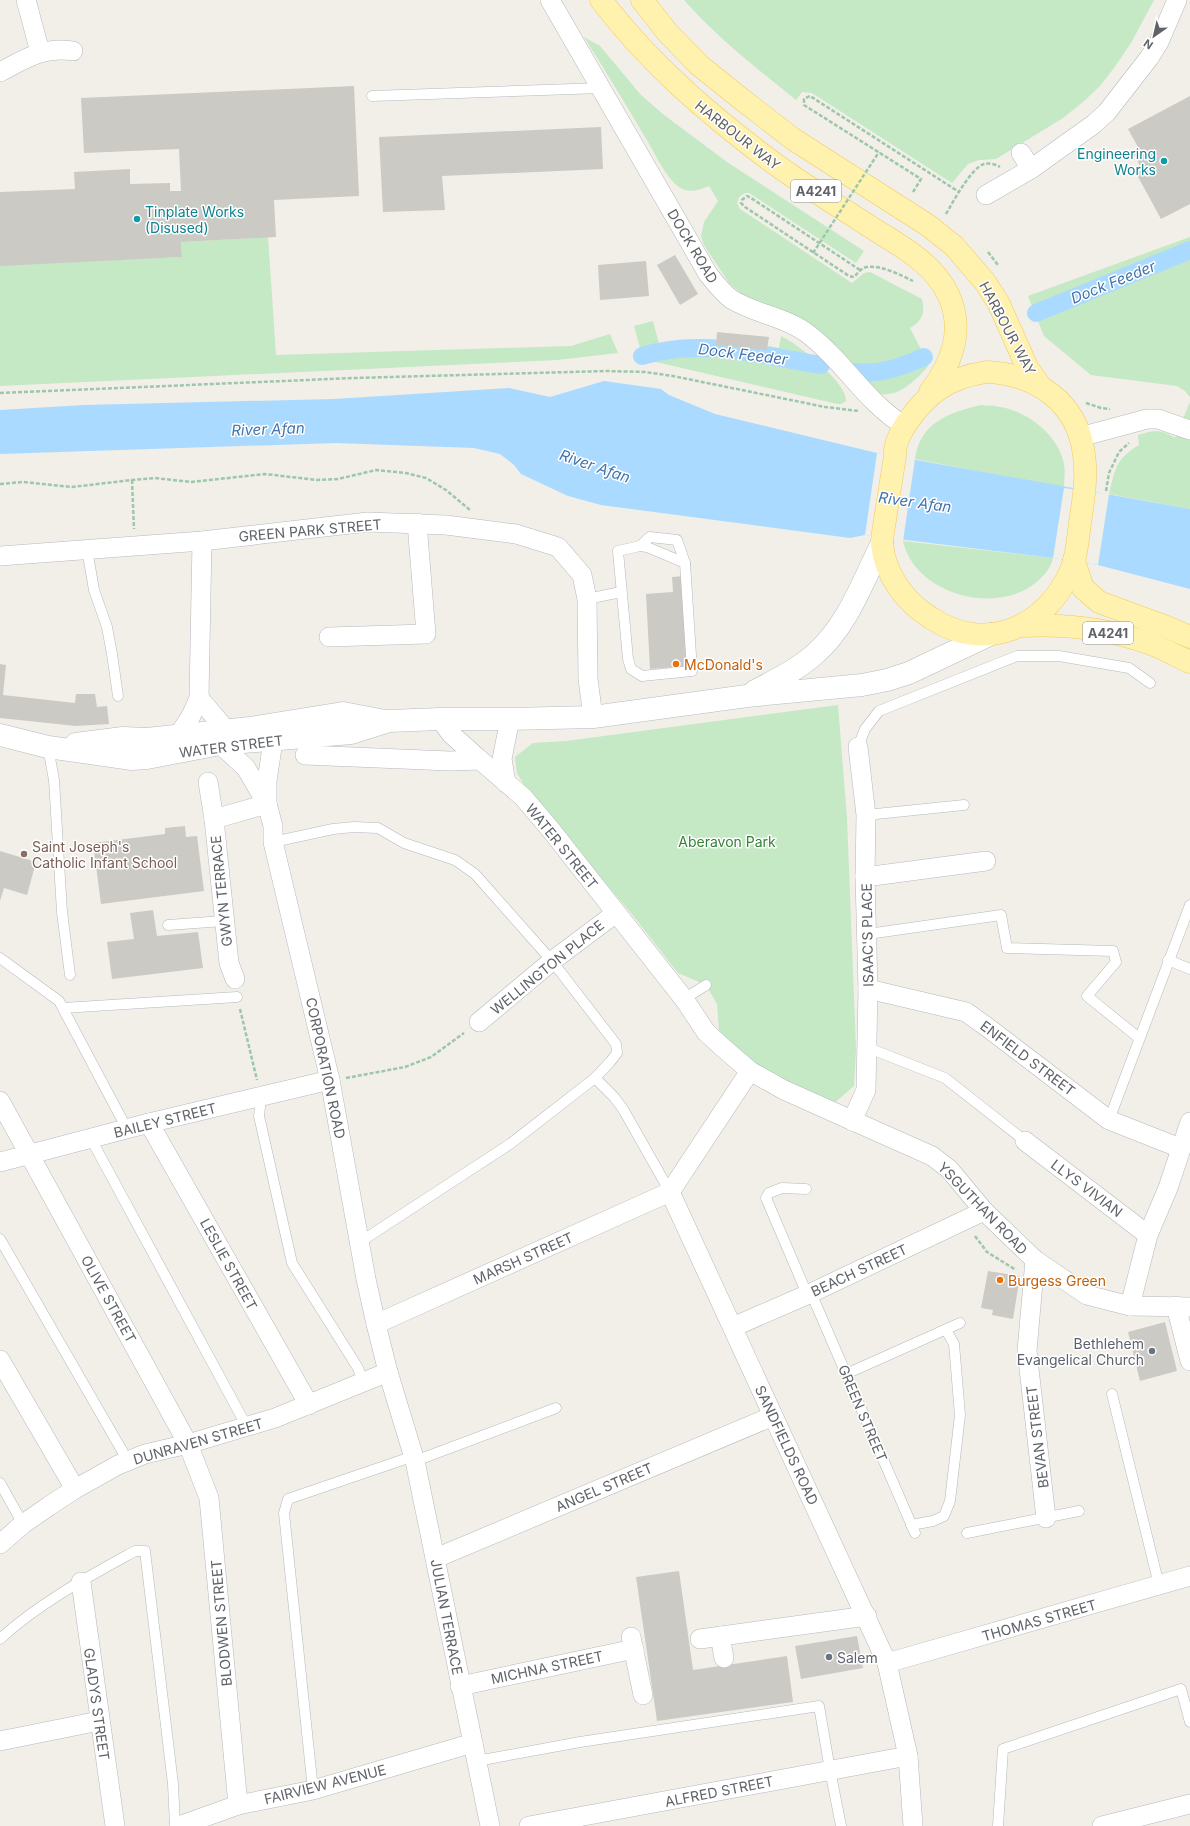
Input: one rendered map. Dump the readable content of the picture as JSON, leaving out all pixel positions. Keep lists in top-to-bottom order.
{
  "streets": {
    "main road": ["HARBOUR WAY", "A4241"],
    "street": [
      "DOCK ROAD",
      "GREEN PARK STREET",
      "WATER STREET",
      "GWYN TERRACE",
      "ISAAC'S PLACE",
      "WELLINGTON PLACE",
      "ENFIELD STREET",
      "CORPORATION ROAD",
      "BAILEY STREET",
      "LLYS VIVIAN",
      "YSGUTHAN ROAD",
      "MARSH STREET",
      "LESLIE STREET",
      "BEACH STREET",
      "OLIVE STREET",
      "BEVAN STREET",
      "DUNRAVEN STREET",
      "SANDFIELDS ROAD",
      "ANGEL STREET",
      "JULIAN TERRACE",
      "THOMAS STREET",
      "BLODWEN STREET",
      "MICHNA STREET",
      "GLADYS STREET",
      "FAIRVIEW AVENUE",
      "ALFRED STREET"
    ],
    "lane": ["GREEN STREET"]
  },
  "crossings": [
    ["HARBOUR WAY", "A4241"],
    ["A4241", "DOCK ROAD"],
    ["A4241", "WATER STREET"],
    ["GREEN PARK STREET", "WATER STREET"],
    ["WATER STREET", "WELLINGTON PLACE"],
    ["WATER STREET", "CORPORATION ROAD"],
    ["WATER STREET", "YSGUTHAN ROAD"],
    ["GWYN TERRACE", "CORPORATION ROAD"],
    ["ISAAC'S PLACE", "ENFIELD STREET"],
    ["ISAAC'S PLACE", "YSGUTHAN ROAD"],
    ["CORPORATION ROAD", "BAILEY STREET"],
    ["CORPORATION ROAD", "MARSH STREET"],
    ["CORPORATION ROAD", "DUNRAVEN STREET"],
    ["CORPORATION ROAD", "JULIAN TERRACE"],
    ["BAILEY STREET", "LESLIE STREET"],
    ["BAILEY STREET", "OLIVE STREET"],
    ["YSGUTHAN ROAD", "BEACH STREET"],
    ["YSGUTHAN ROAD", "BEVAN STREET"],
    ["MARSH STREET", "SANDFIELDS ROAD"],
    ["LESLIE STREET", "DUNRAVEN STREET"],
    ["BEACH STREET", "GREEN STREET"],
    ["BEACH STREET", "SANDFIELDS ROAD"],
    ["OLIVE STREET", "DUNRAVEN STREET"],
    ["OLIVE STREET", "BLODWEN STREET"],
    ["DUNRAVEN STREET", "BLODWEN STREET"],
    ["SANDFIELDS ROAD", "ANGEL STREET"],
    ["SANDFIELDS ROAD", "THOMAS STREET"],
    ["SANDFIELDS ROAD", "ALFRED STREET"],
    ["ANGEL STREET", "JULIAN TERRACE"],
    ["JULIAN TERRACE", "MICHNA STREET"],
    ["JULIAN TERRACE", "FAIRVIEW AVENUE"],
    ["BLODWEN STREET", "FAIRVIEW AVENUE"]
  ],
  "water": ["Dock Feeder", "River Afan"],
  "parks": ["Aberavon Park"],
  "places": [
    "Engineering Works",
    "Tinplate Works (Disused)",
    "McDonald's",
    "Saint Joseph's Catholic Infant School",
    "Burgess Green",
    "Bethlehem Evangelical Church",
    "Salem"
  ],
  "north": "bottom left"
}
